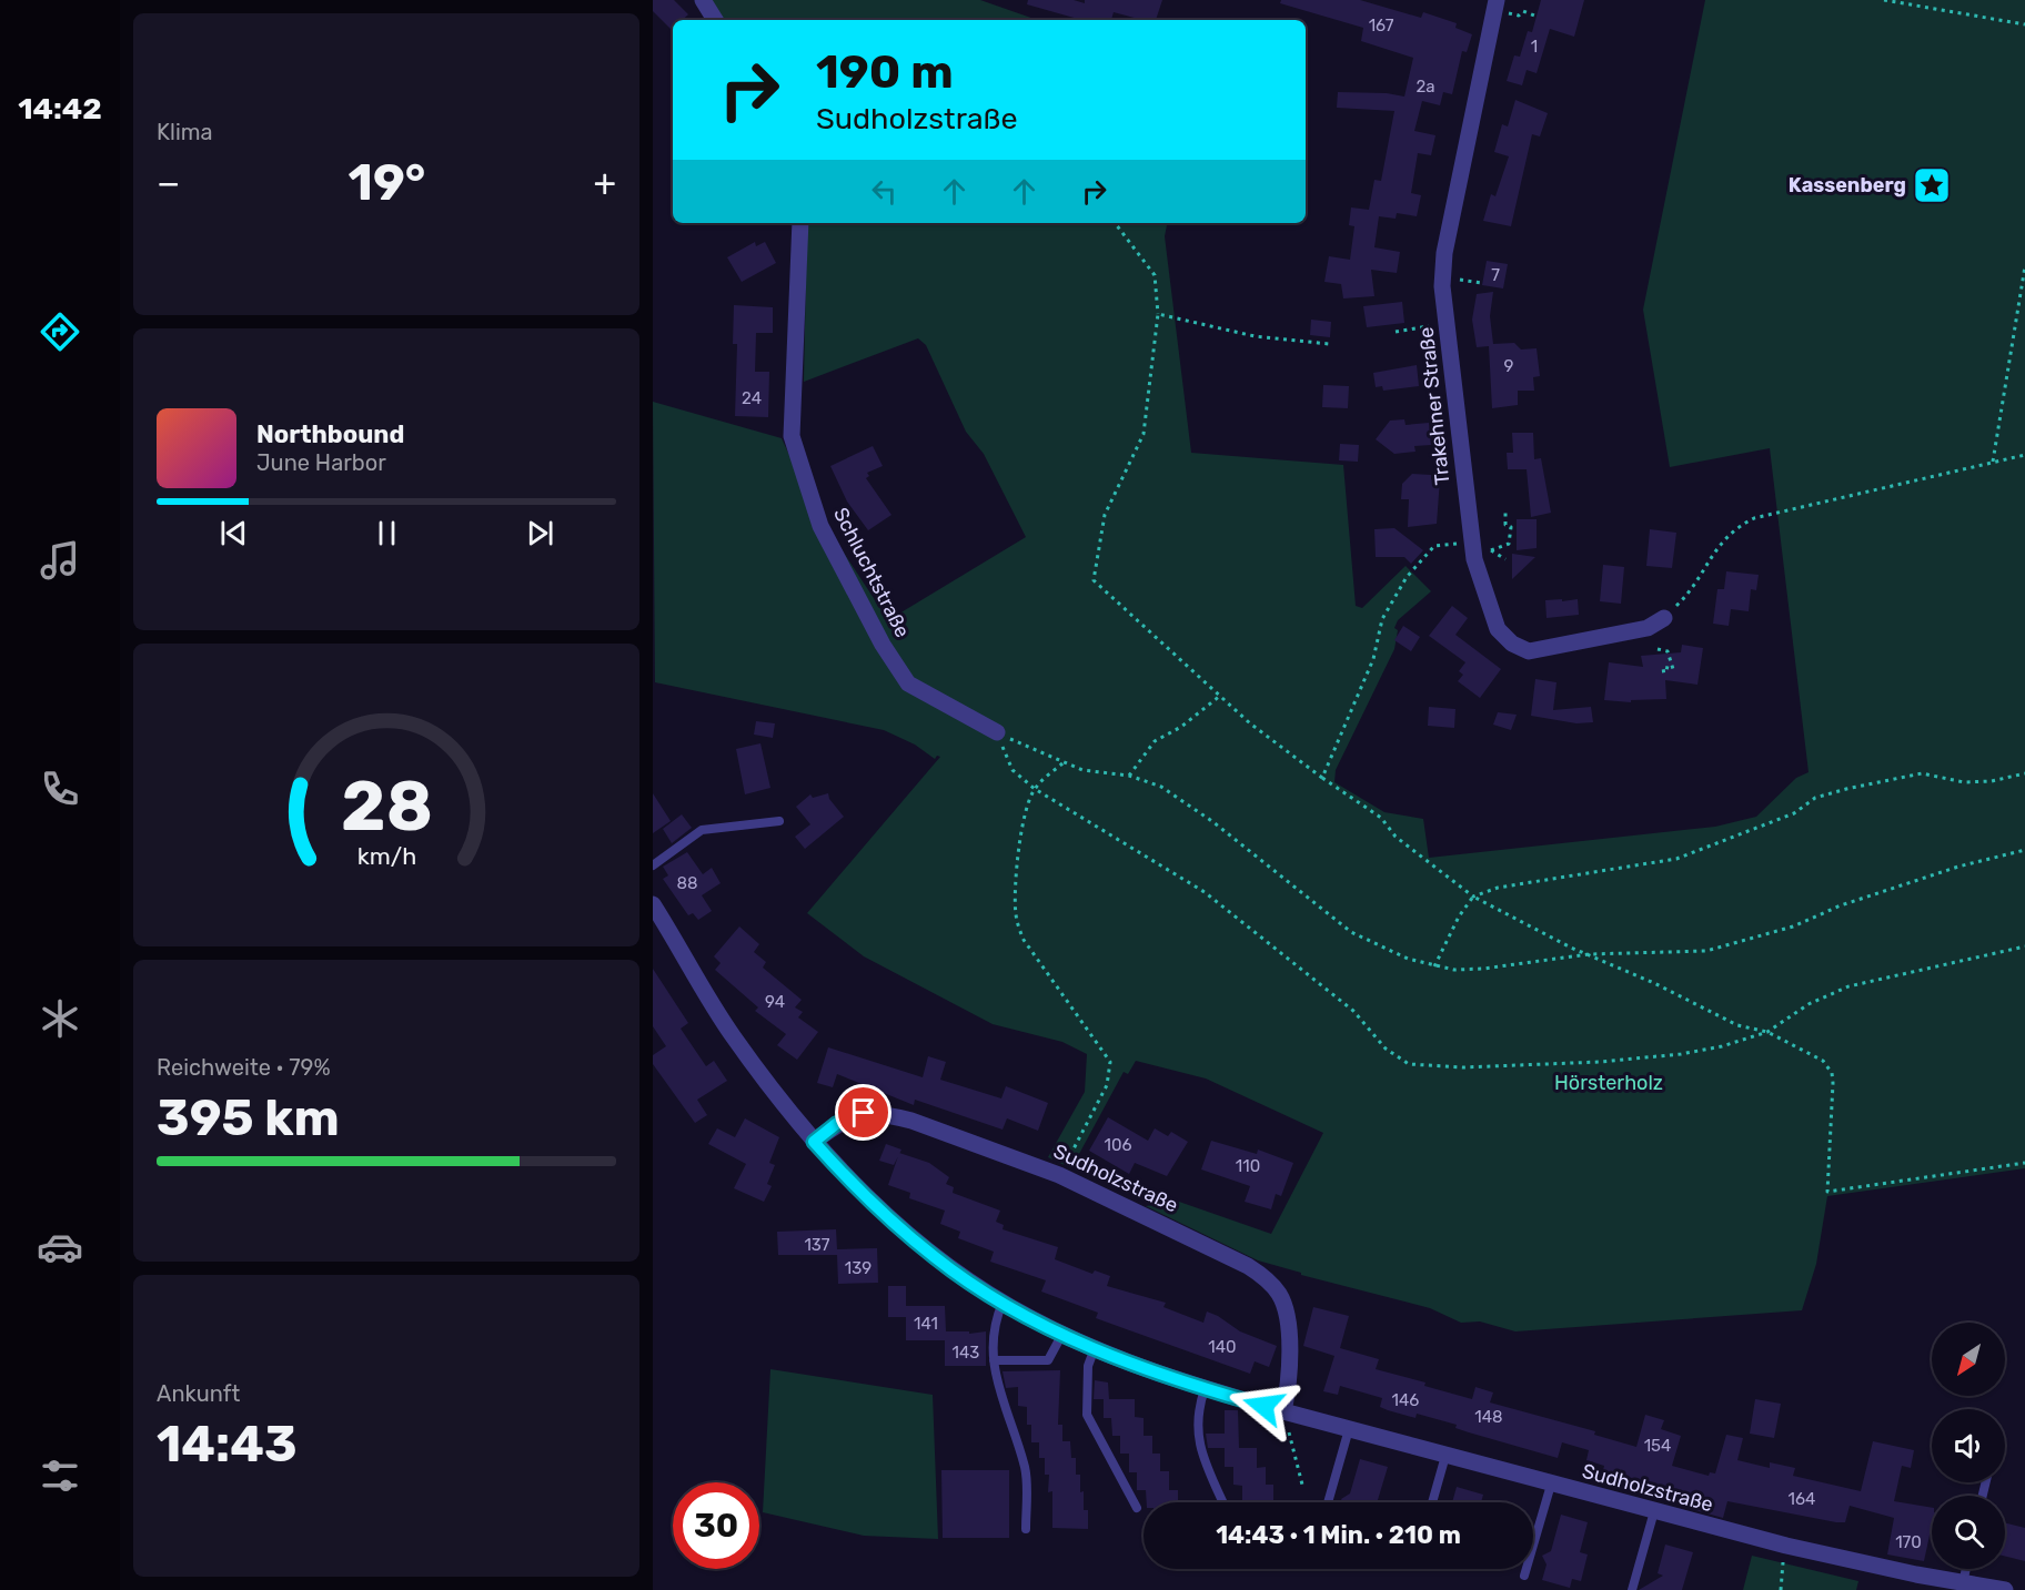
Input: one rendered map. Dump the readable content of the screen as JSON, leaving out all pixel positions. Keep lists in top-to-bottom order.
{
  "streets": {
    "street": ["Trakehner Straße", "Schluchtstraße", "Sudholzstraße"]
  },
  "parks": ["Hörsterholz"],
  "places": {
    "place": ["Kassenberg"]
  },
  "house_numbers": [
    "167",
    "1",
    "2a",
    "7",
    "9",
    "24",
    "88",
    "94",
    "106",
    "110",
    "137",
    "139",
    "141",
    "140",
    "143",
    "146",
    "148",
    "154",
    "164",
    "170"
  ],
  "north": "bottom left",
  "page": {
    "tabs": "14:42",
    "tile": [
      "Klima",
      ["Reichweite · 79%", "395 km"],
      ["Ankunft", "14:43"]
    ],
    "turn": ["190 m", "Sudholzstraße"],
    "heat": ["−", "19°", "+"],
    "song": ["Northbound", "June Harbor"],
    "limit": "30",
    "trip": "14:43 · 1 Min. · 210 m",
    "gauge": ["28", "km/h"]
  }
}
